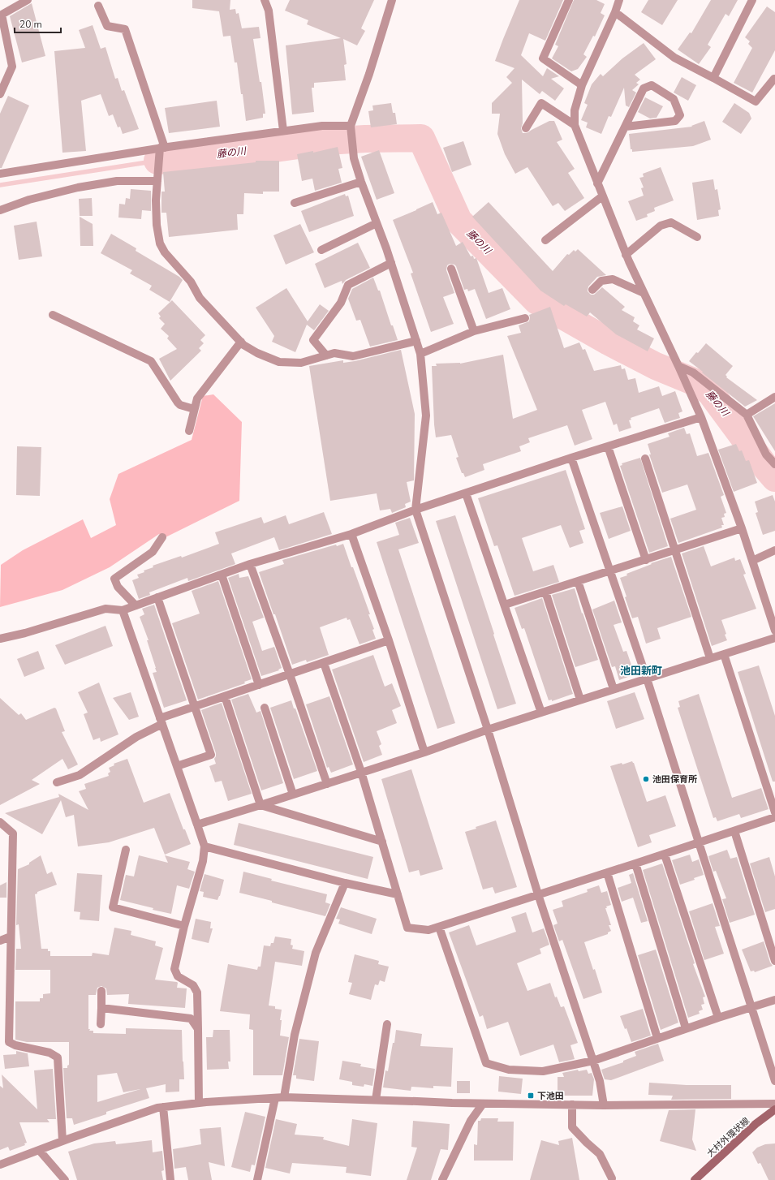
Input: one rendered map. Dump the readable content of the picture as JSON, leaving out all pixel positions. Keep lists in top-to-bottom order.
{
  "streets": {
    "main road": ["大村外環状線"]
  },
  "districts": ["池田新町"],
  "water": ["藤の川"],
  "places": {
    "other": ["池田保育所"],
    "transit": ["下池田"]
  },
  "scale_bar": "20 m"
}
